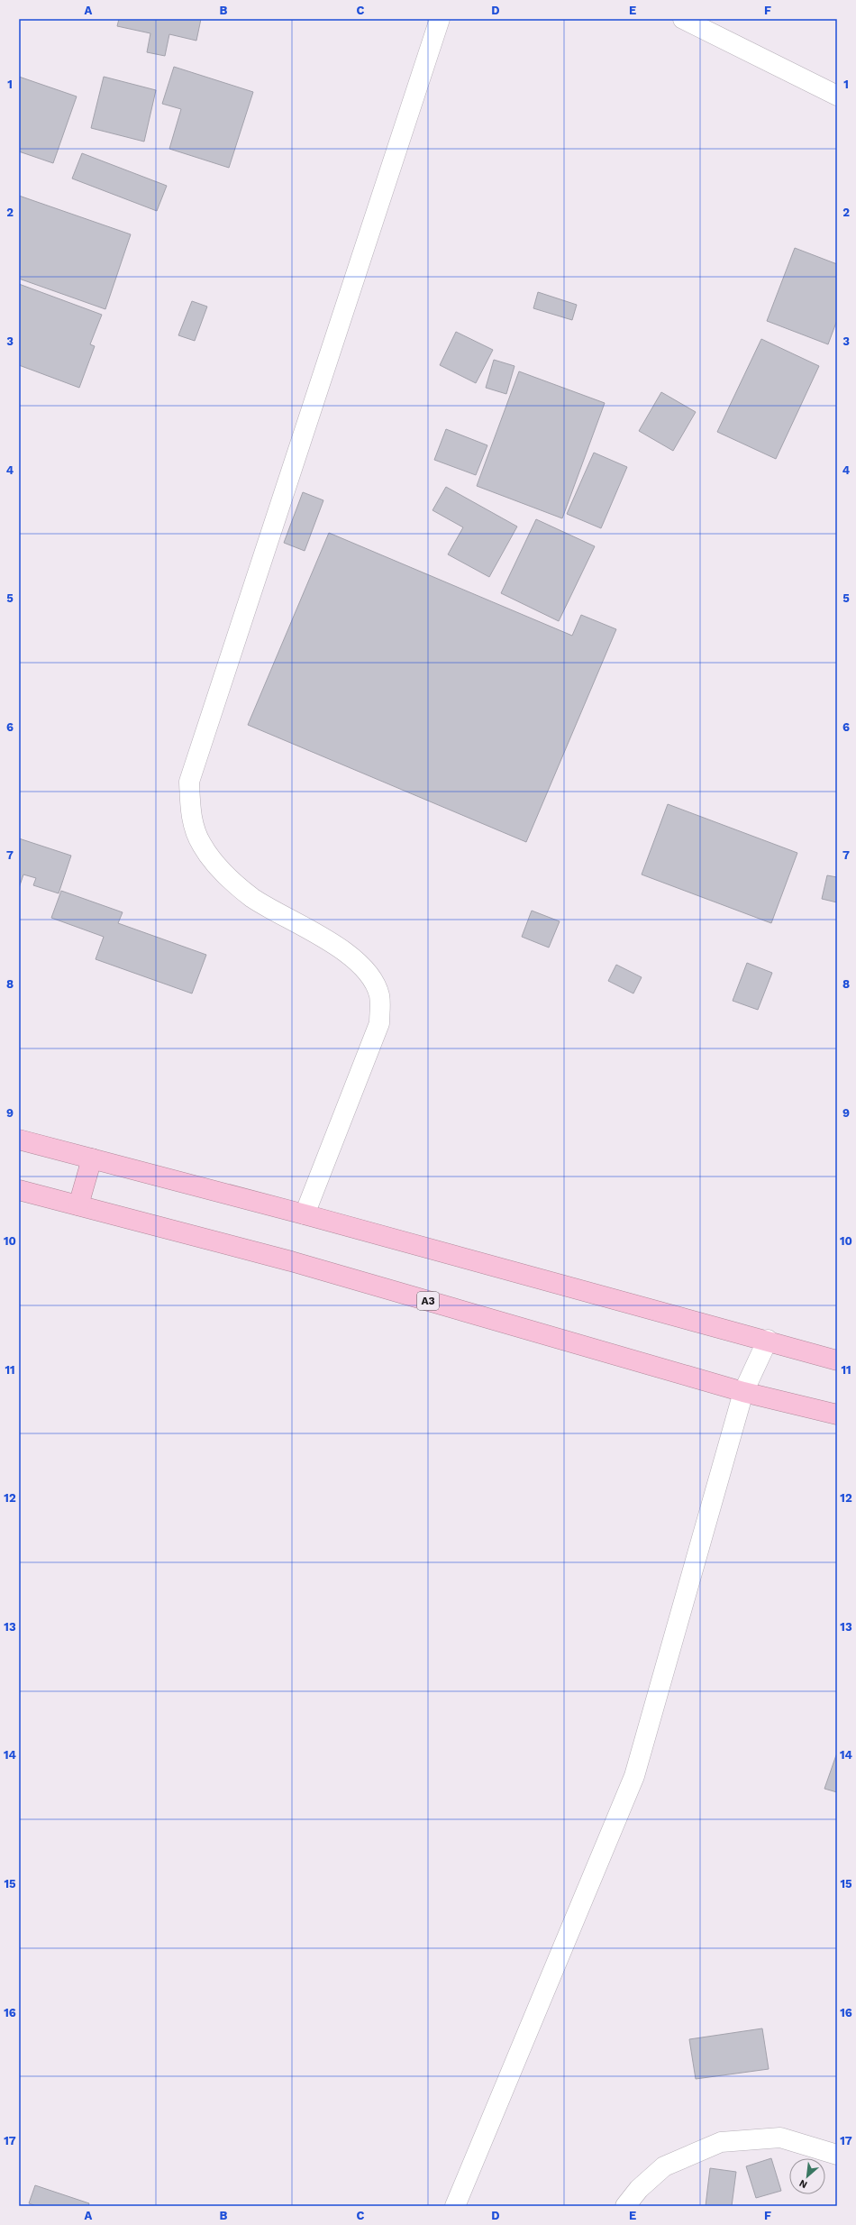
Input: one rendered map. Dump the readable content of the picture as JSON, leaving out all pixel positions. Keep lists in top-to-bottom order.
{
  "streets": {
    "highway": ["A3"]
  },
  "north": "bottom left",
  "grid": {
    "columns": [
      "A",
      "B",
      "C",
      "D",
      "E",
      "F"
    ],
    "rows": [
      "1",
      "2",
      "3",
      "4",
      "5",
      "6",
      "7",
      "8",
      "9",
      "10",
      "11",
      "12",
      "13",
      "14",
      "15",
      "16",
      "17"
    ]
  }
}
